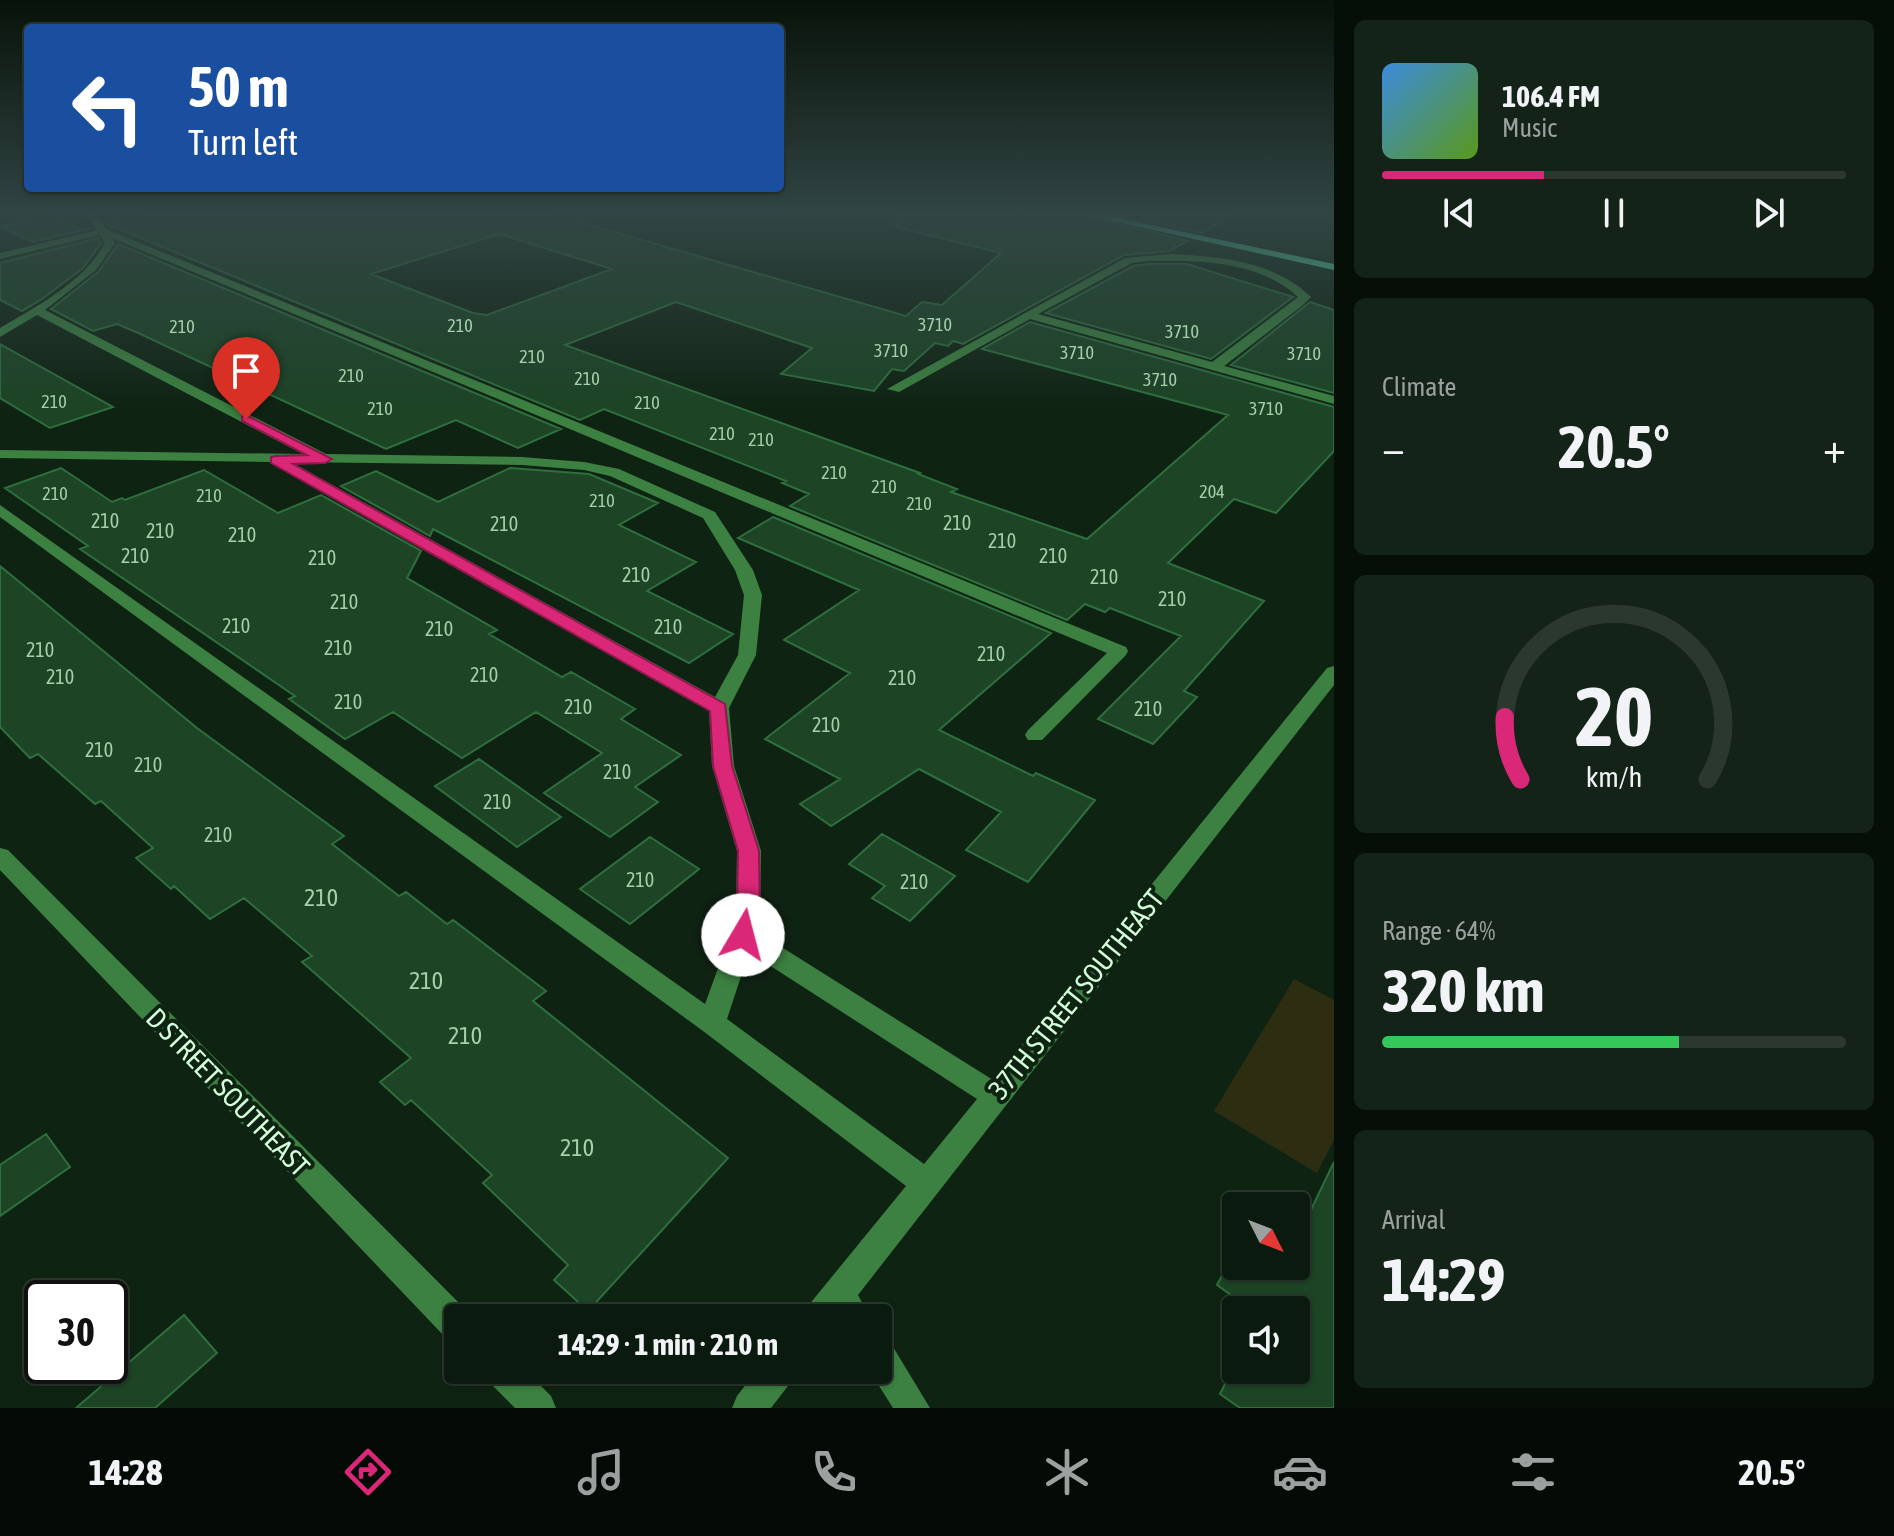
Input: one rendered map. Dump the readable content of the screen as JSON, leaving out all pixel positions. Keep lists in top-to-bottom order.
{
  "streets": {
    "street": ["37TH STREET SOUTHEAST", "D STREET SOUTHEAST"]
  },
  "house_numbers": [
    "3710",
    "210",
    "210",
    "3710",
    "3710",
    "3710",
    "3710",
    "210",
    "210",
    "210",
    "3710",
    "210",
    "210",
    "210",
    "3710",
    "210",
    "210",
    "210",
    "210",
    "204",
    "210",
    "210",
    "210",
    "210",
    "210",
    "210",
    "210",
    "210",
    "210",
    "210",
    "210",
    "210",
    "210",
    "210",
    "210",
    "210",
    "210",
    "210",
    "210",
    "210",
    "210",
    "210",
    "210",
    "210",
    "210",
    "210",
    "210",
    "210",
    "210",
    "210",
    "210",
    "210",
    "210",
    "210",
    "210",
    "210",
    "210",
    "210",
    "210",
    "210",
    "210"
  ],
  "north": "bottom right",
  "page": {
    "turn": ["50 m", "Turn left"],
    "song": ["106.4 FM", "Music"],
    "tile": [
      "Climate",
      ["Range · 64%", "320 km"],
      ["Arrival", "14:29"]
    ],
    "heat": ["−", "20.5°", "+"],
    "limit": "30",
    "trip": "14:29 · 1 min · 210 m",
    "tabs": ["14:28", "20.5°"],
    "gauge": ["20", "km/h"]
  }
}
